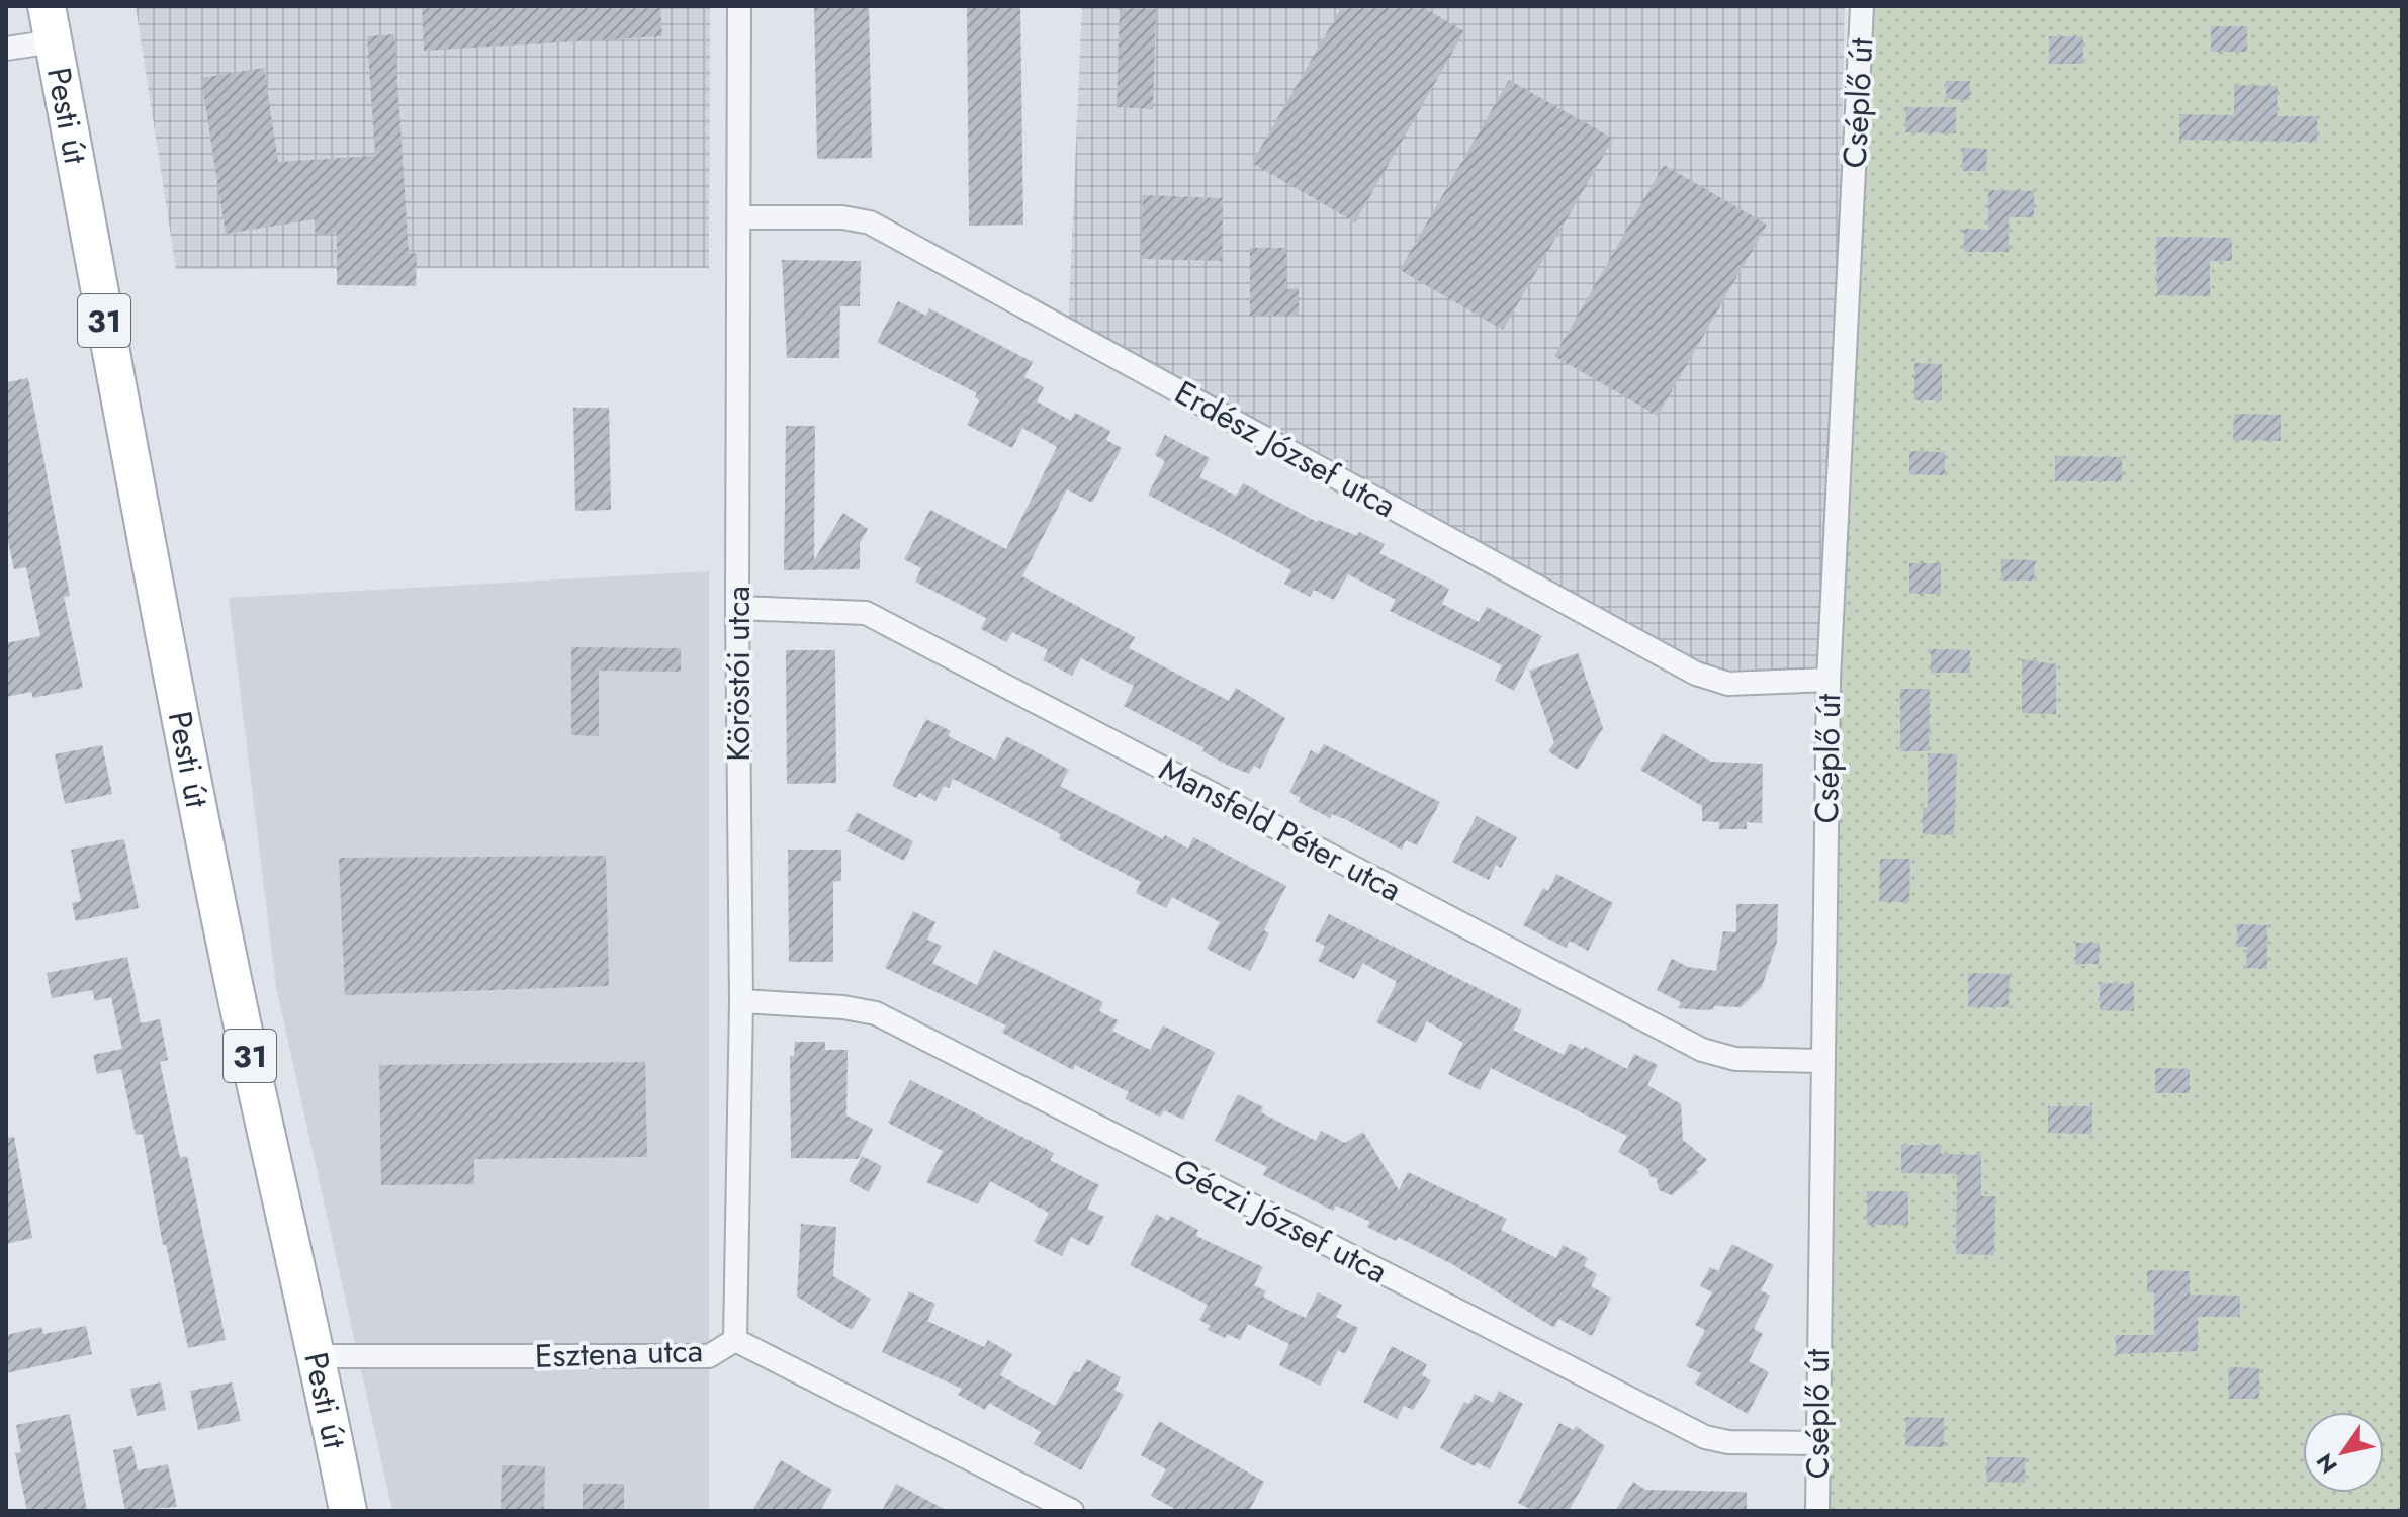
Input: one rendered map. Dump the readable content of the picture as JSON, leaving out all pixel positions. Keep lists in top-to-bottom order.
{
  "streets": {
    "main road": ["Pesti út", "31"],
    "street": [
      "Cséplő út",
      "Erdész József utca",
      "Köröstói utca",
      "Mansfeld Péter utca",
      "Géczi József utca",
      "Esztena utca"
    ]
  },
  "crossings": [
    ["Cséplő út", "Erdész József utca"],
    ["Cséplő út", "Mansfeld Péter utca"],
    ["Cséplő út", "Géczi József utca"],
    ["Pesti út", "Esztena utca"],
    ["Erdész József utca", "Köröstói utca"],
    ["Köröstói utca", "Mansfeld Péter utca"],
    ["Köröstói utca", "Géczi József utca"],
    ["Köröstói utca", "Esztena utca"]
  ],
  "north": "bottom left"
}
